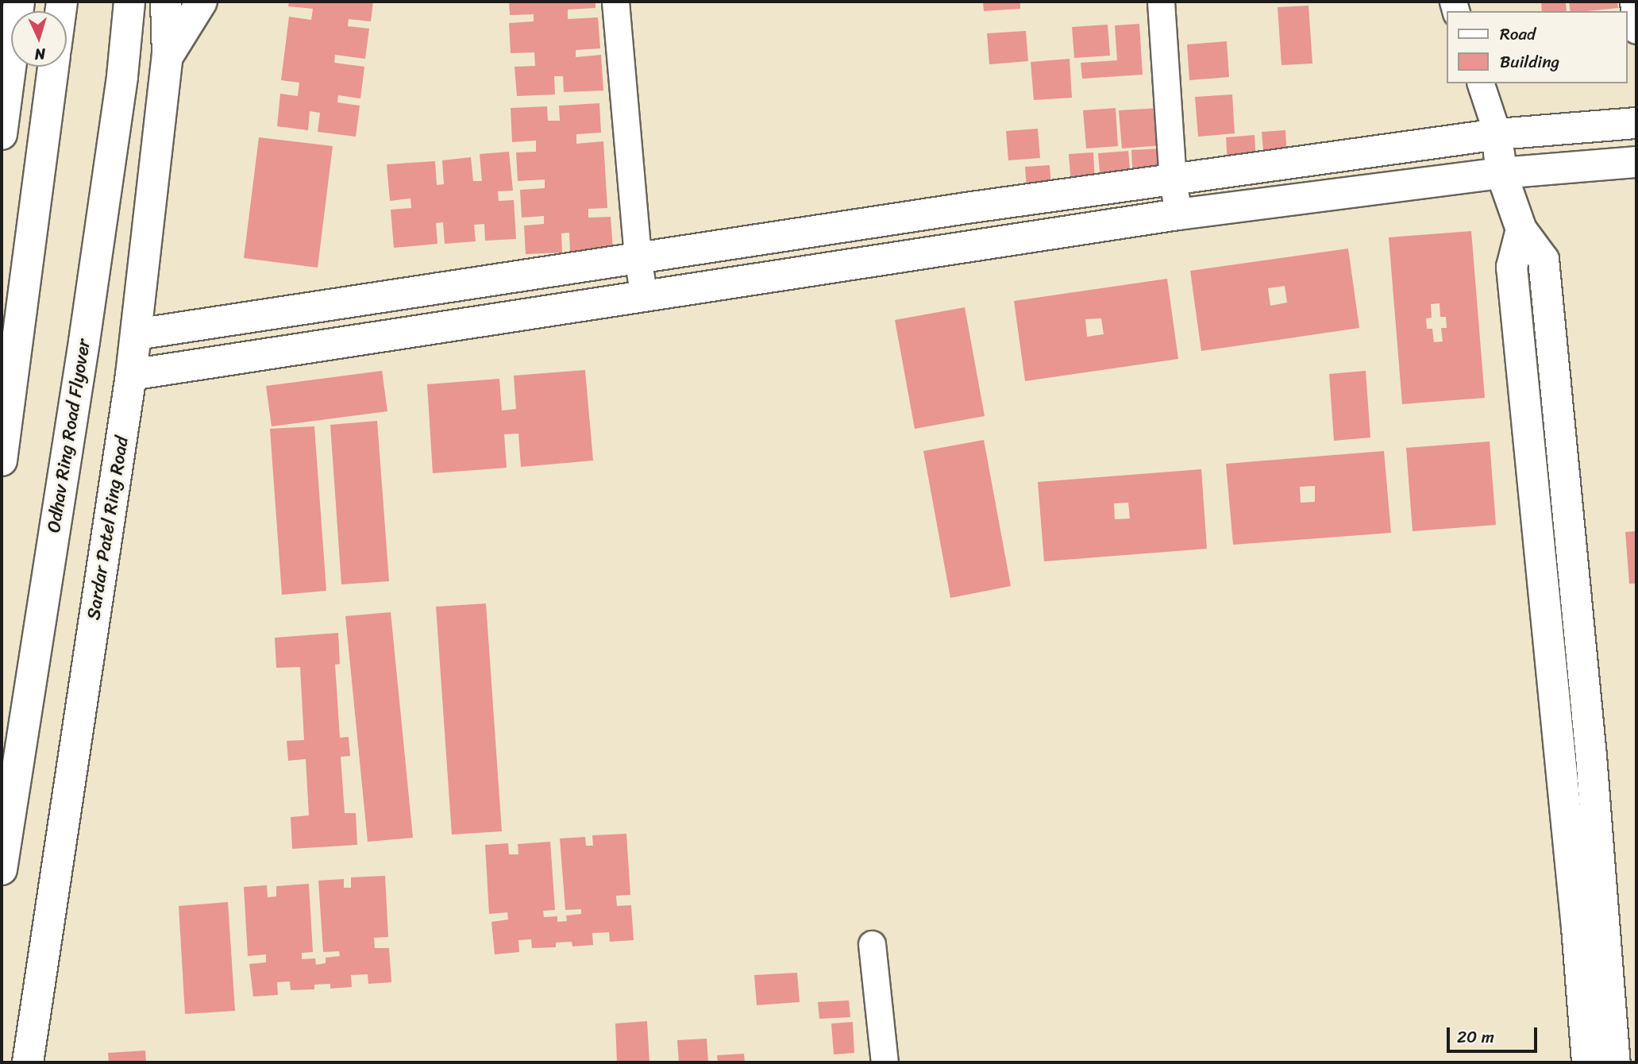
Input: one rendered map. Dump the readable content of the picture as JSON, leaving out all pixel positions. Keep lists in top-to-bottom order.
{
  "streets": {
    "main road": ["Odhav Ring Road Flyover", "Sardar Patel Ring Road"]
  },
  "legend": ["Road", "Building"],
  "scale_bar": "20 m",
  "north": "bottom"
}
